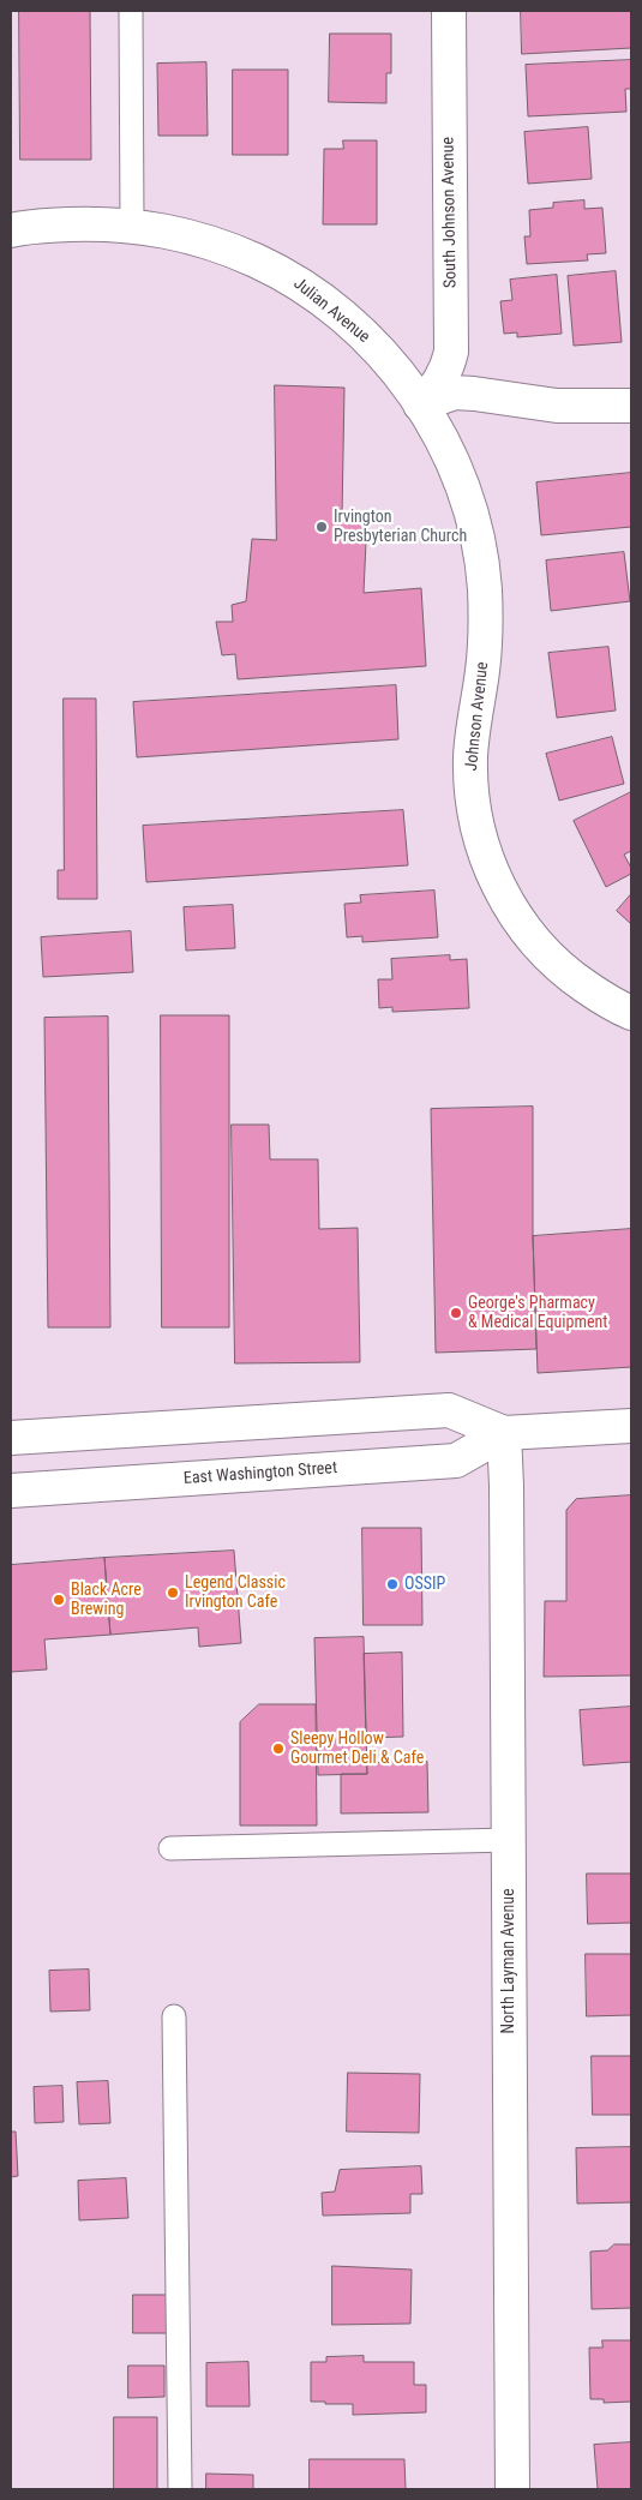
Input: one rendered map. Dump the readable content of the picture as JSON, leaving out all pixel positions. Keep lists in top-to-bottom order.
{
  "streets": {
    "street": [
      "South Johnson Avenue",
      "Julian Avenue",
      "Johnson Avenue",
      "East Washington Street",
      "North Layman Avenue"
    ]
  },
  "crossings": [
    ["South Johnson Avenue", "Julian Avenue"],
    ["South Johnson Avenue", "Johnson Avenue"],
    ["Julian Avenue", "Johnson Avenue"],
    ["East Washington Street", "North Layman Avenue"]
  ],
  "places": [
    "Irvington Presbyterian Church",
    "George's Pharmacy & Medical Equipment",
    "OSSIP",
    "Legend Classic Irvington Cafe",
    "Black Acre Brewing",
    "Sleepy Hollow Gourmet Deli & Cafe"
  ]
}
